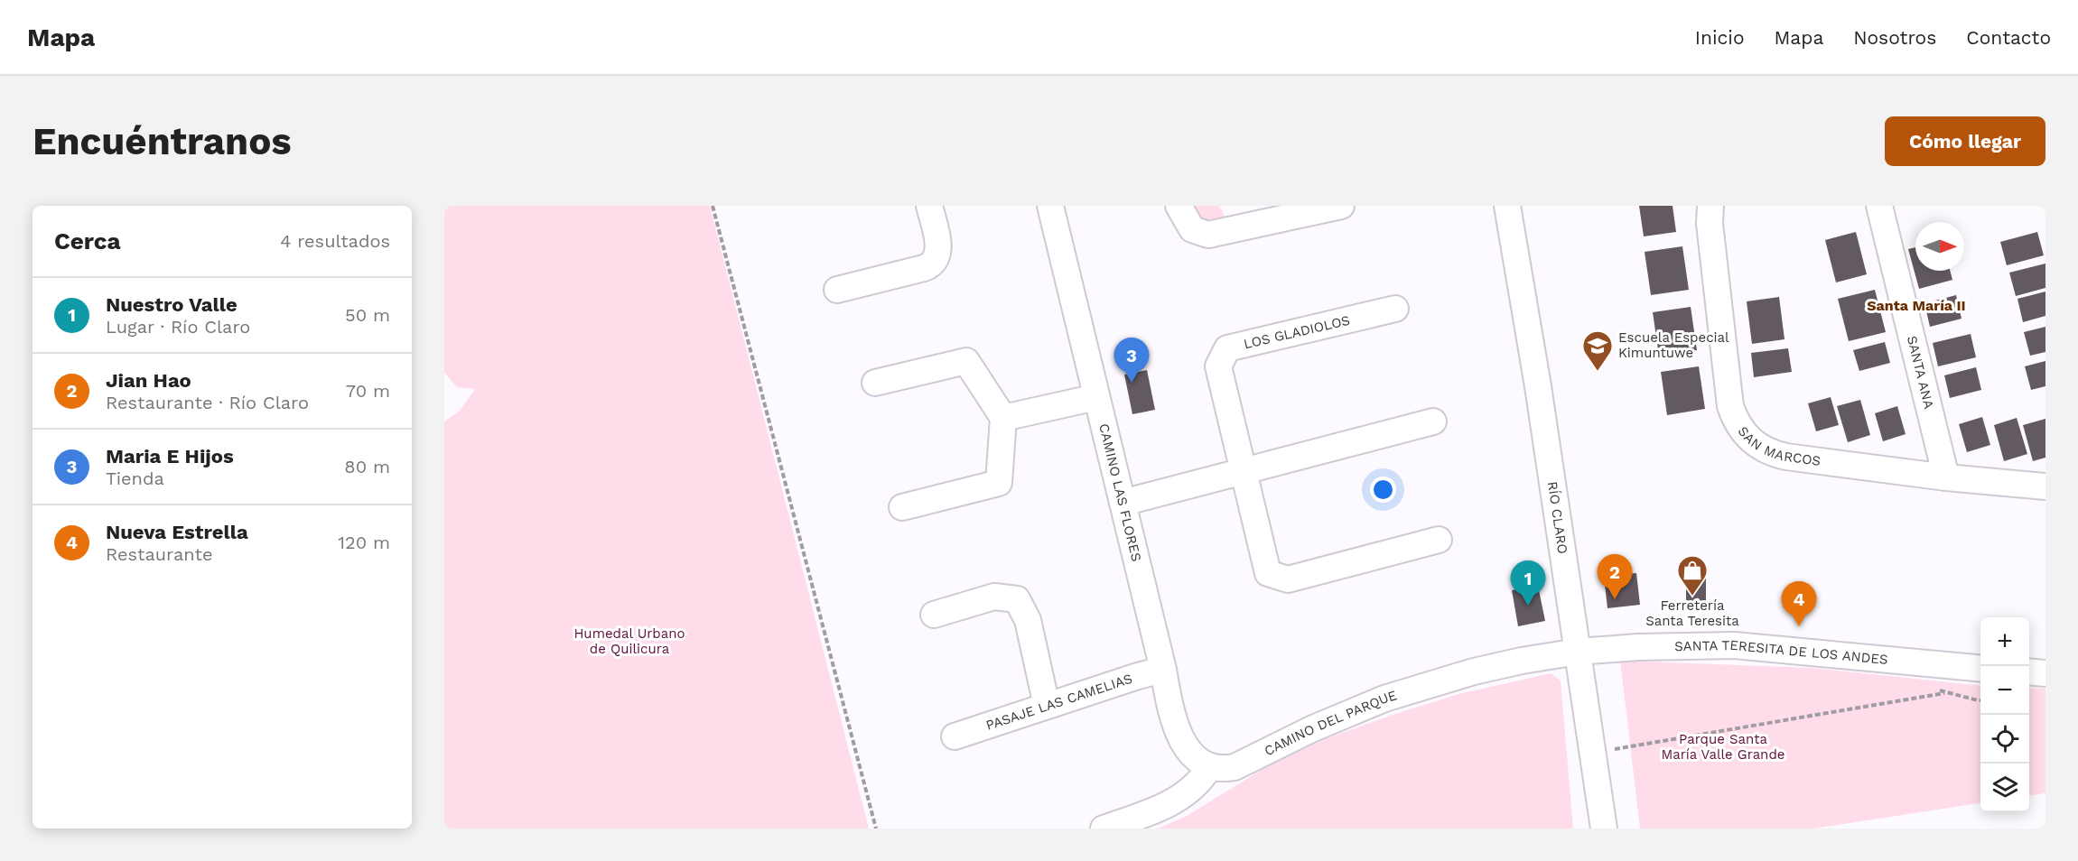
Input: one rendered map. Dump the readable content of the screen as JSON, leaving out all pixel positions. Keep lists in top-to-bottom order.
{
  "streets": {
    "street": [
      "LOS GLADIOLOS",
      "SANTA ANA",
      "SAN MARCOS",
      "CAMINO LAS FLORES",
      "RÍO CLARO",
      "SANTA TERESITA DE LOS ANDES",
      "PASAJE LAS CAMELIAS",
      "CAMINO DEL PARQUE"
    ]
  },
  "crossings": [
    ["SANTA ANA", "SAN MARCOS"],
    ["CAMINO LAS FLORES", "PASAJE LAS CAMELIAS"],
    ["CAMINO LAS FLORES", "CAMINO DEL PARQUE"],
    ["RÍO CLARO", "SANTA TERESITA DE LOS ANDES"],
    ["RÍO CLARO", "CAMINO DEL PARQUE"],
    ["SANTA TERESITA DE LOS ANDES", "CAMINO DEL PARQUE"]
  ],
  "districts": ["Santa María II"],
  "parks": ["Humedal Urbano de Quilicura", "Parque Santa María Valle Grande"],
  "places": {
    "school or university": ["Escuela Especial Kimuntuwe"],
    "shop": ["Ferretería Santa Teresita"]
  },
  "north": "right",
  "page": {
    "header": "Mapa",
    "nav": [
      "Inicio",
      "Mapa",
      "Nosotros",
      "Contacto"
    ],
    "buttons": "Cómo llegar",
    "title": "Encuéntranos",
    "heading": ["Cerca", "4 resultados"],
    "list": [
      {
        "mark": "1",
        "name": "Nuestro Valle",
        "note": "Lugar · Río Claro",
        "value": "50 m"
      },
      {
        "mark": "2",
        "name": "Jian Hao",
        "note": "Restaurante · Río Claro",
        "value": "70 m"
      },
      {
        "mark": "3",
        "name": "Maria E Hijos",
        "note": "Tienda",
        "value": "80 m"
      },
      {
        "mark": "4",
        "name": "Nueva Estrella",
        "note": "Restaurante",
        "value": "120 m"
      }
    ],
    "pins": [
      "3",
      "2",
      "1",
      "4"
    ],
    "map_buttons": ["+", "−"]
  }
}
